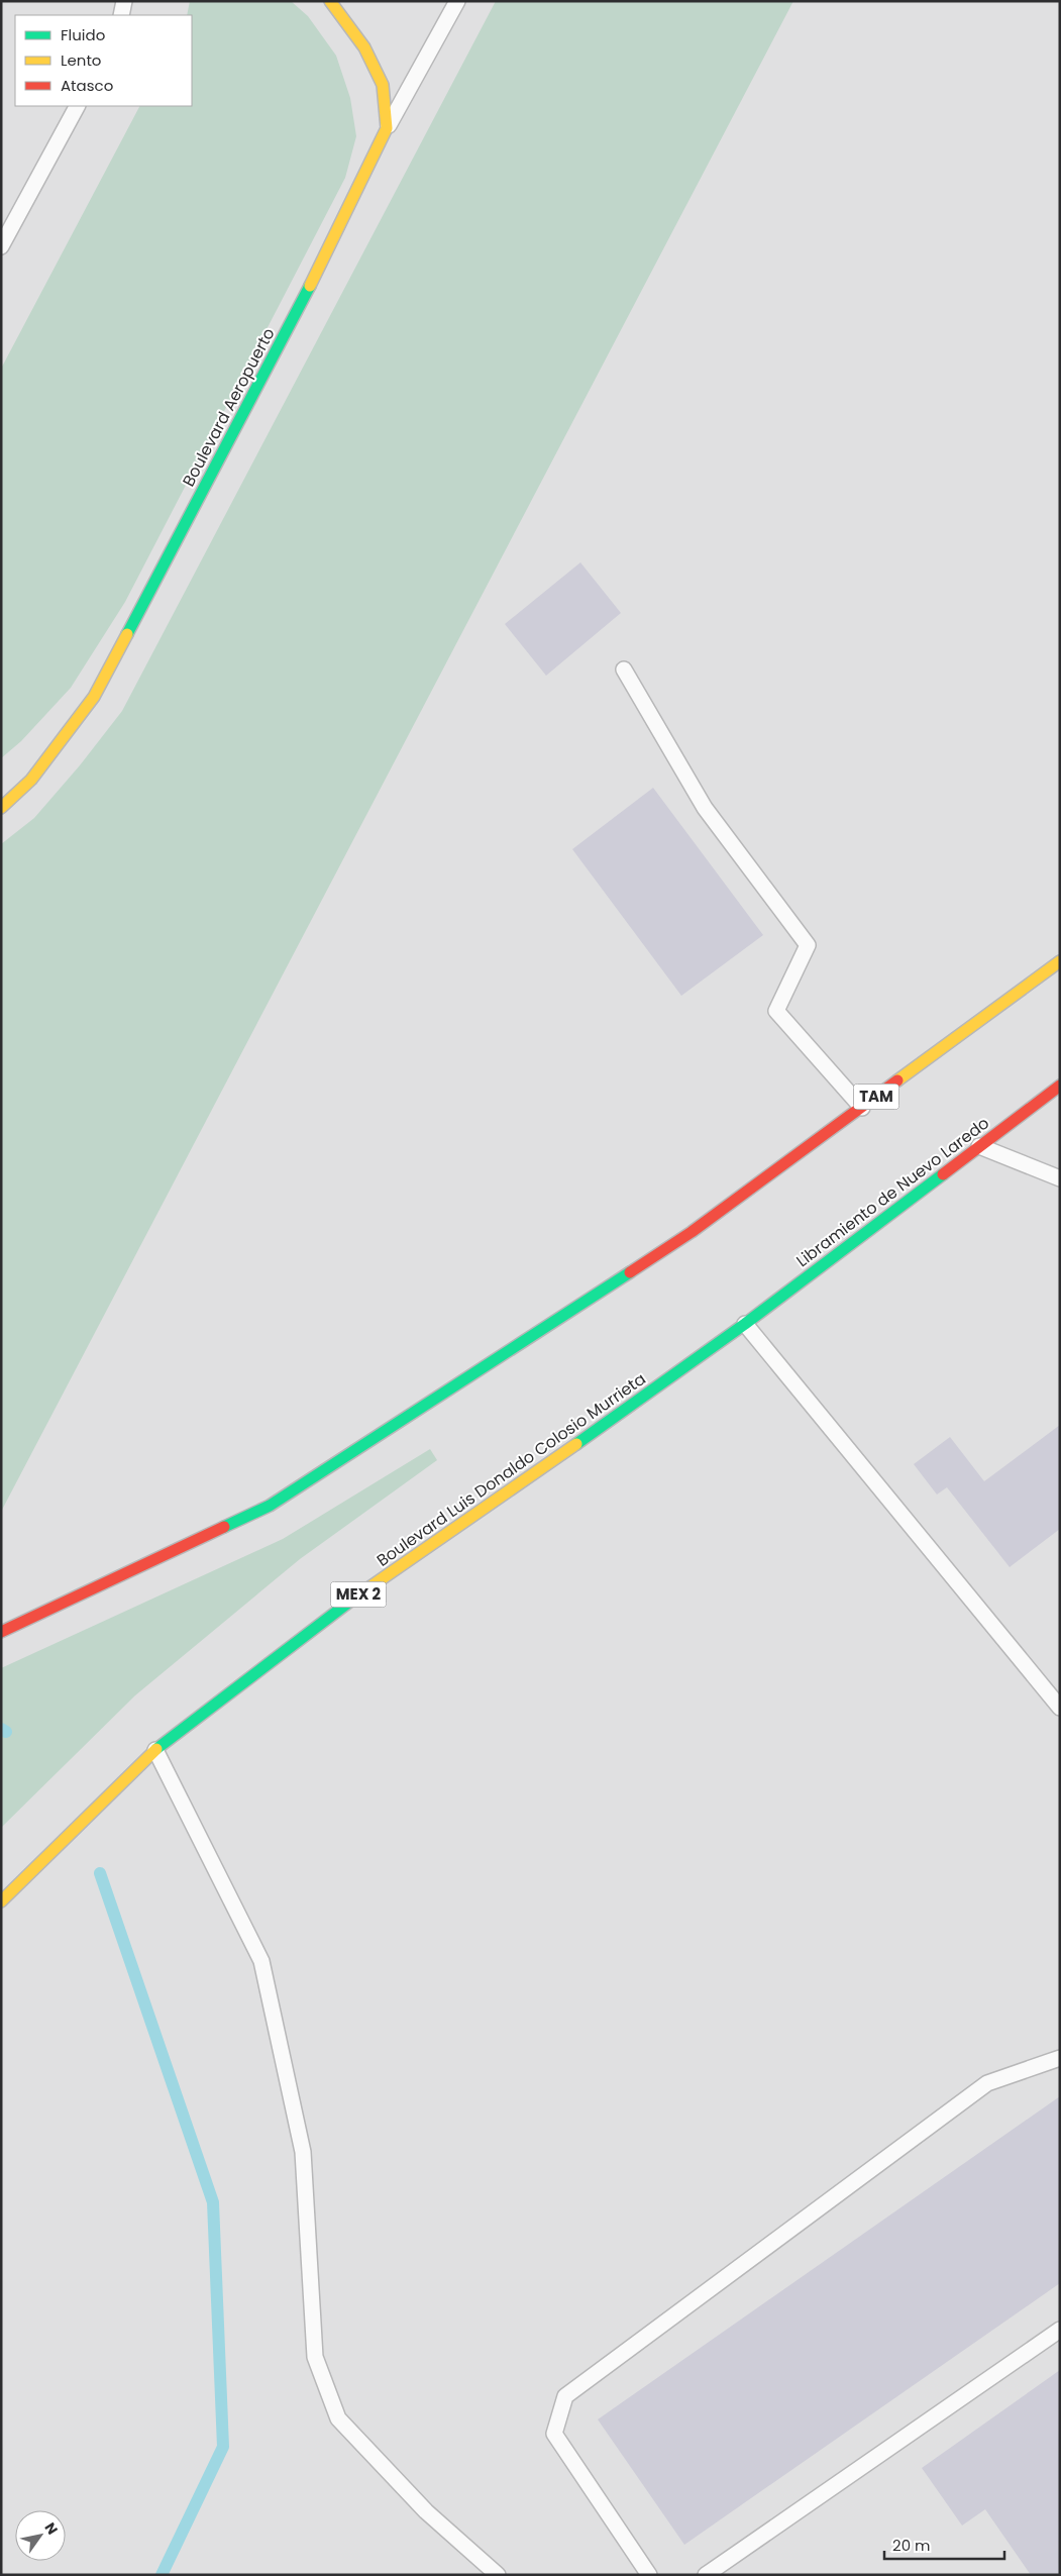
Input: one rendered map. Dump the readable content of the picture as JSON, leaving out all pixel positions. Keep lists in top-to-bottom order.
{
  "streets": {
    "main road": [
      "Boulevard Aeropuerto",
      "TAM",
      "Libramiento de Nuevo Laredo",
      "Boulevard Luis Donaldo Colosio Murrieta",
      "MEX 2"
    ]
  },
  "crossings": [
    ["Libramiento de Nuevo Laredo", "Boulevard Luis Donaldo Colosio Murrieta"]
  ],
  "legend": ["Fluido", "Lento", "Atasco"],
  "scale_bar": "20 m",
  "north": "top right"
}
